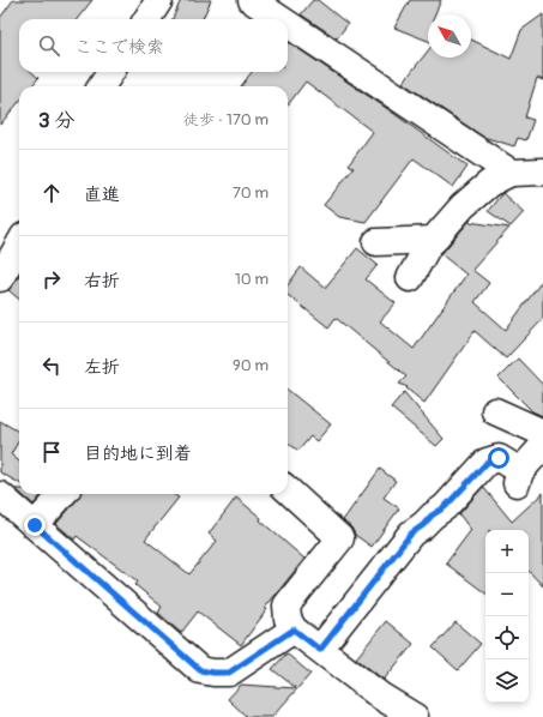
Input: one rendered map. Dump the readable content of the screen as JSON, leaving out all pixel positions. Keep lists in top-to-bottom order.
{
  "north": "top left",
  "page": {
    "search": "ここで検索",
    "heading": ["3 分", "徒歩 · 170 m"],
    "list": [
      ["直進", "70 m"],
      ["右折", "10 m"],
      ["左折", "90 m"],
      "目的地に到着"
    ],
    "map_buttons": ["+", "−"]
  }
}
